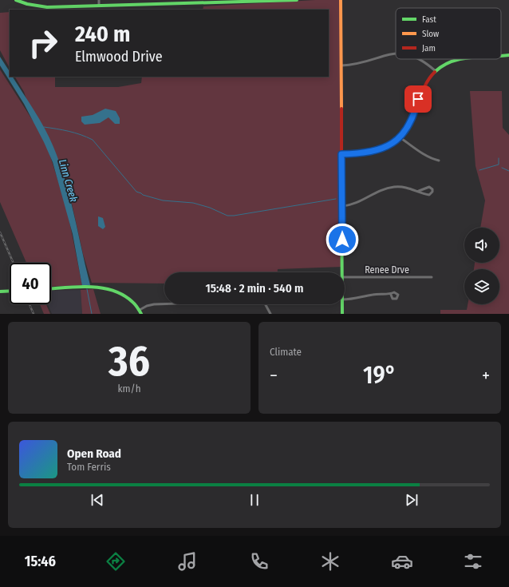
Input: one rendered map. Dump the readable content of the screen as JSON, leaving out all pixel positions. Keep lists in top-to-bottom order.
{
  "streets": {
    "street": ["Renee Drve"]
  },
  "water": ["Linn Creek"],
  "legend": ["Fast", "Slow", "Jam"],
  "page": {
    "turn": ["240 m", "Elmwood Drive"],
    "limit": "40",
    "trip": "15:48 · 2 min · 540 m",
    "tile": [
      ["36", "km/h"],
      "Climate"
    ],
    "heat": ["−", "19°", "+"],
    "song": ["Open Road", "Tom Ferris"],
    "tabs": "15:46"
  }
}
